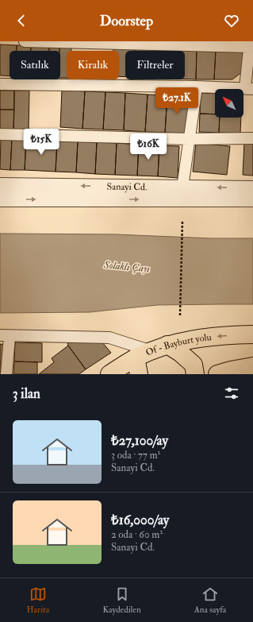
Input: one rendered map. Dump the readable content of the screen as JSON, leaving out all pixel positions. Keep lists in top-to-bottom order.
{
  "streets": {
    "highway": ["Of - Bayburt yolu"],
    "street": ["Sanayi Cd."]
  },
  "water": ["Solaklı Çayı"],
  "north": "top left",
  "page": {
    "header": "Doorstep",
    "chip": ["Satılık", "Kiralık", "Filtreler"],
    "price": ["₺27.1K", "₺15K", "₺16K"],
    "heading": "3 ilan",
    "list": [
      {
        "name": "₺27,100/ay",
        "note": "3 oda · 77 m² · Sanayi Cd."
      },
      {
        "name": "₺16,000/ay",
        "note": "2 oda · 60 m² · Sanayi Cd."
      }
    ],
    "tabs": ["Harita", "Kaydedilen", "Ana sayfa"]
  }
}
